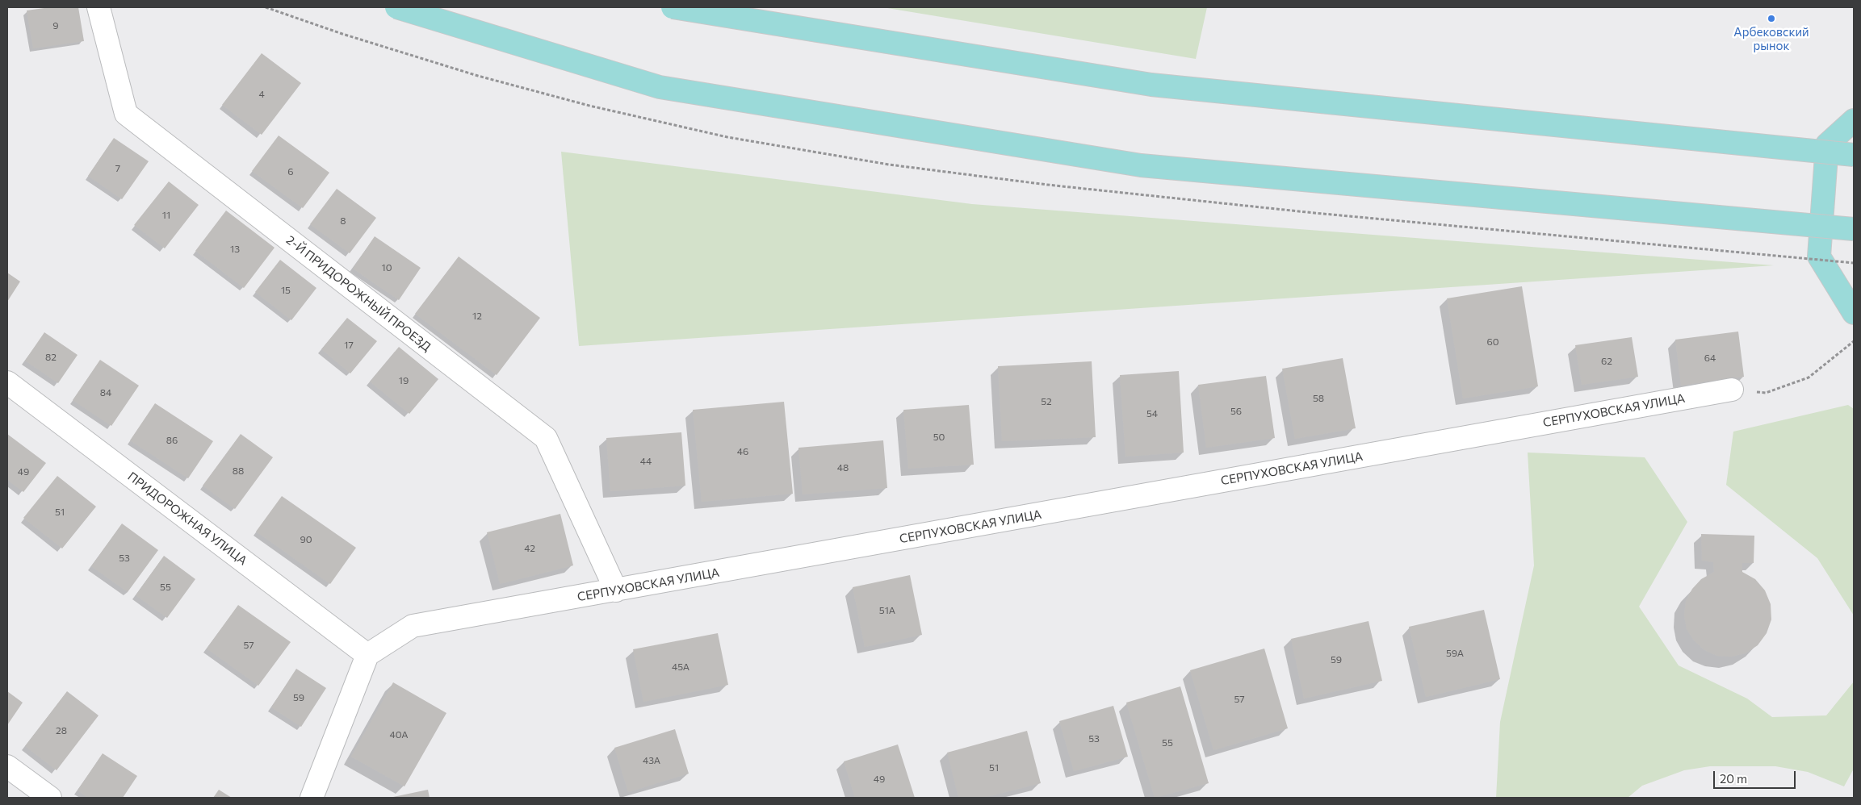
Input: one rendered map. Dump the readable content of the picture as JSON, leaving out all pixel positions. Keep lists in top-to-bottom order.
{
  "streets": {
    "street": ["2-Й ПРИДОРОЖНЫЙ ПРОЕЗД", "СЕРПУХОВСКАЯ УЛИЦА", "ПРИДОРОЖНАЯ УЛИЦА"]
  },
  "crossings": [
    ["2-Й ПРИДОРОЖНЫЙ ПРОЕЗД", "СЕРПУХОВСКАЯ УЛИЦА"],
    ["СЕРПУХОВСКАЯ УЛИЦА", "ПРИДОРОЖНАЯ УЛИЦА"]
  ],
  "places": ["Арбековский рынок"],
  "house_numbers": [
    "9",
    "4",
    "7",
    "6",
    "11",
    "8",
    "13",
    "10",
    "15",
    "12",
    "60",
    "17",
    "82",
    "64",
    "62",
    "19",
    "84",
    "58",
    "52",
    "56",
    "54",
    "50",
    "86",
    "46",
    "44",
    "48",
    "88",
    "49",
    "51",
    "90",
    "42",
    "53",
    "55",
    "51А",
    "57",
    "59А",
    "59",
    "45А",
    "59",
    "57",
    "28",
    "40А",
    "53",
    "55",
    "43А",
    "51",
    "49"
  ],
  "scale_bar": "20 m"
}
